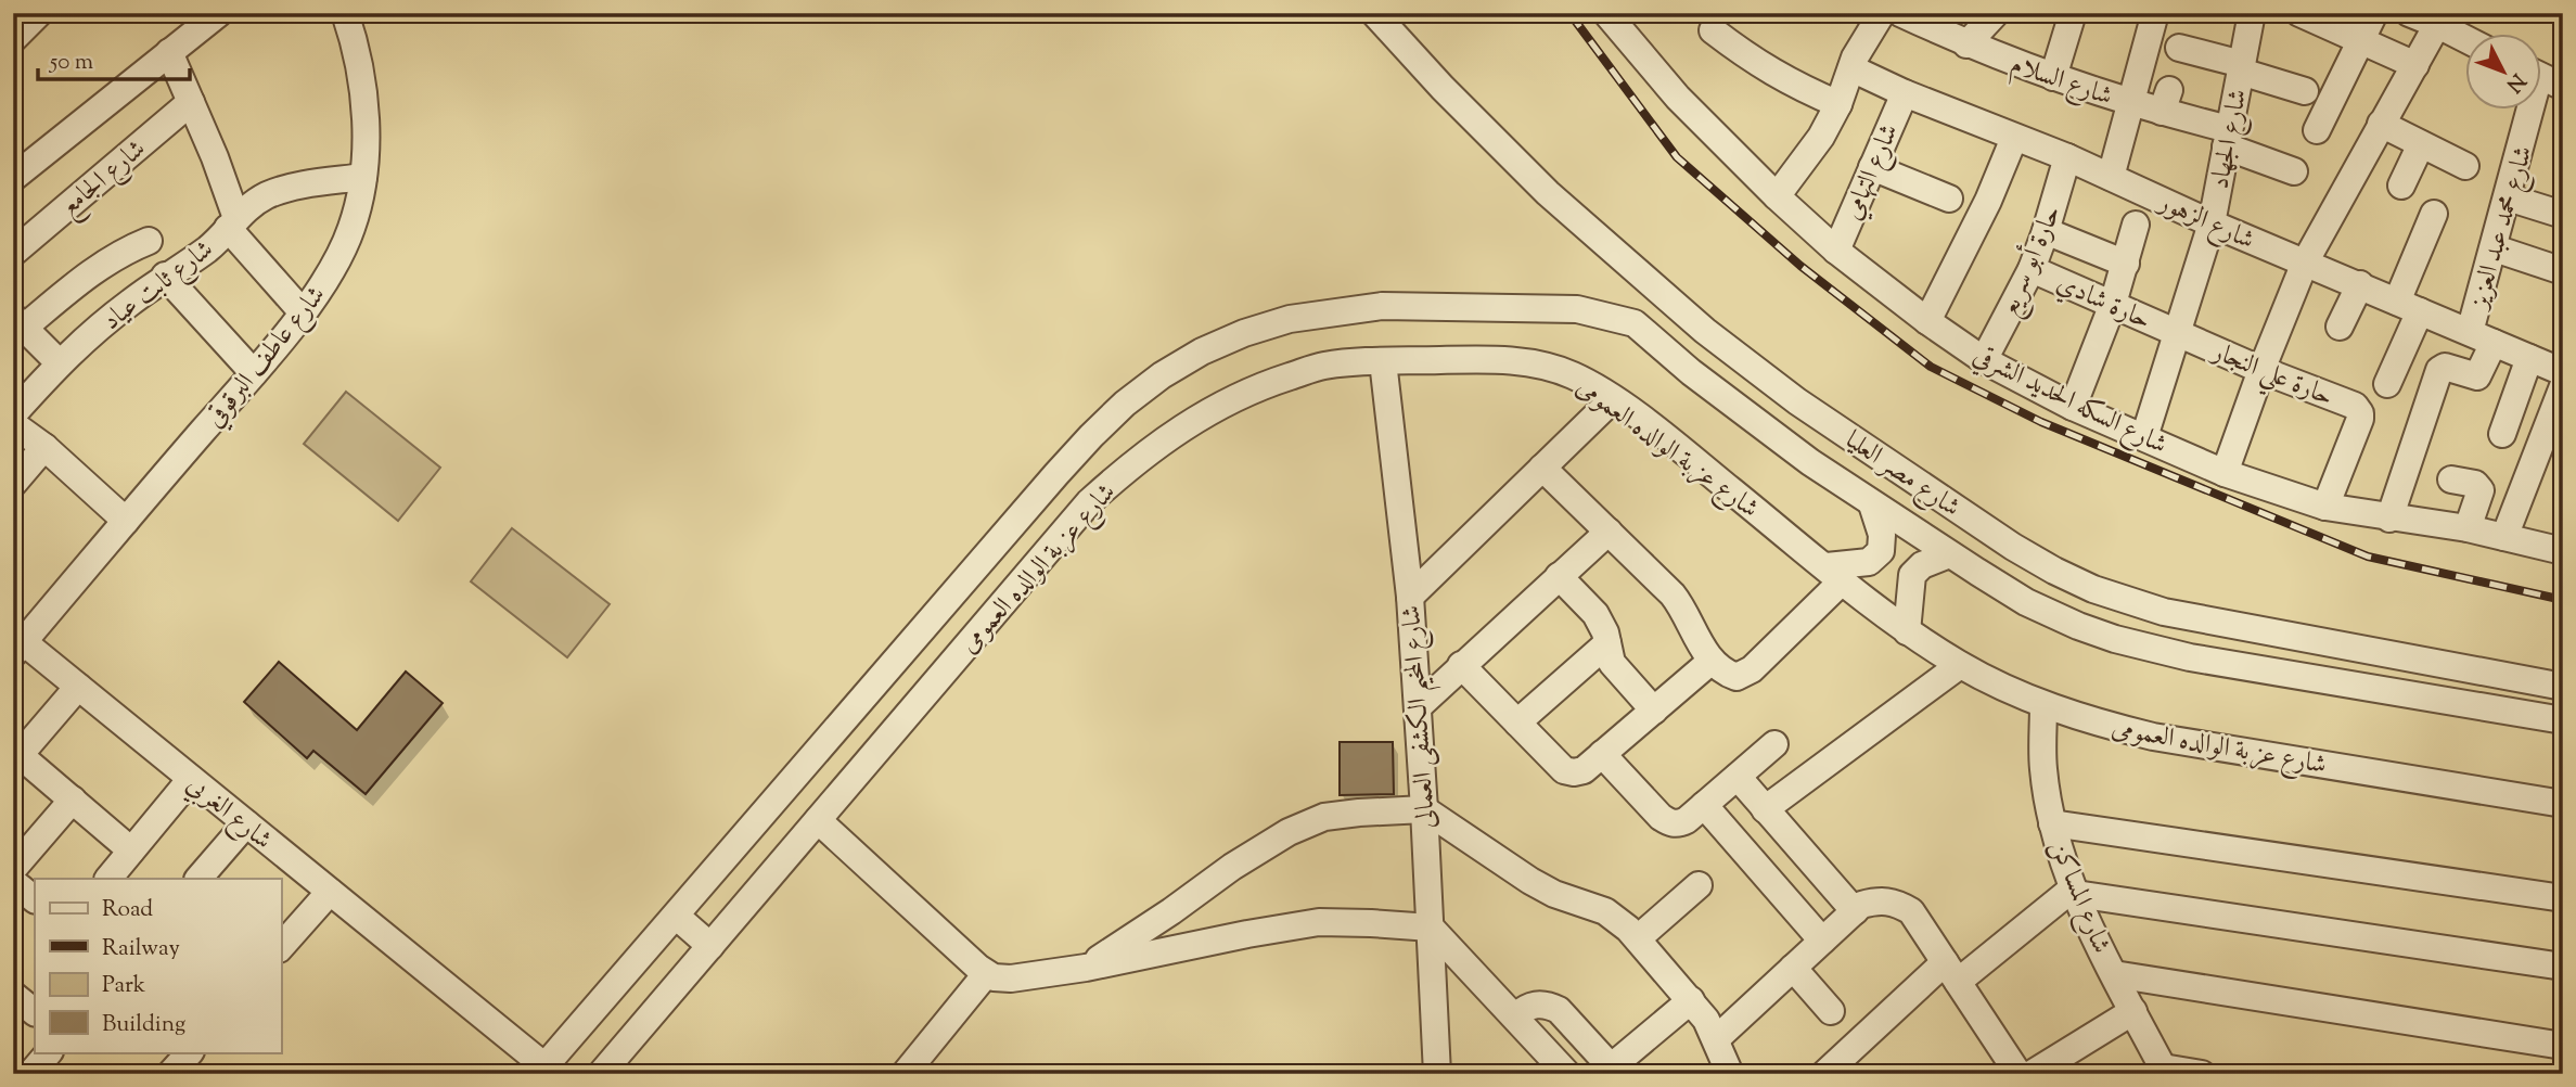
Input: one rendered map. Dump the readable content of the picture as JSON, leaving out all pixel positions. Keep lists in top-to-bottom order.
{
  "streets": {
    "street": [
      "شارع السلام",
      "شارع الجهاد",
      "شارع التهامي",
      "شارع الجامع",
      "شارع الزهور",
      "شارع محمد عبد العزيز",
      "حارة أبو سريع",
      "شارع ثابت عياد",
      "حارة شادي",
      "شارع عاطف البرقوقي",
      "حارة علي النجار",
      "شارع السكه الحديد الشرقي",
      "شارع عزبة الوالده العمومى",
      "شارع مصر العليا",
      "شارع المخيم الكشفى العمالى",
      "شارع الغربي",
      "شارع المساكن"
    ]
  },
  "crossings": [
    ["شارع السلام", "شارع الجهاد"],
    ["شارع الجهاد", "شارع الزهور"],
    ["شارع الجهاد", "حارة شادي"],
    ["شارع الجهاد", "حارة علي النجار"],
    ["شارع الجهاد", "شارع السكه الحديد الشرقي"],
    ["شارع التهامي", "شارع الزهور"],
    ["شارع التهامي", "شارع السكه الحديد الشرقي"],
    ["شارع الزهور", "شارع محمد عبد العزيز"],
    ["شارع الزهور", "حارة أبو سريع"],
    ["شارع محمد عبد العزيز", "شارع السكه الحديد الشرقي"],
    ["حارة أبو سريع", "حارة شادي"],
    ["حارة أبو سريع", "شارع السكه الحديد الشرقي"],
    ["شارع ثابت عياد", "شارع عاطف البرقوقي"],
    ["حارة شادي", "حارة علي النجار"],
    ["شارع عاطف البرقوقي", "شارع الغربي"],
    ["حارة علي النجار", "شارع السكه الحديد الشرقي"],
    ["شارع عزبة الوالده العمومى", "شارع مصر العليا"],
    ["شارع عزبة الوالده العمومى", "شارع المخيم الكشفى العمالى"],
    ["شارع عزبة الوالده العمومى", "شارع الغربي"],
    ["شارع عزبة الوالده العمومى", "شارع المساكن"]
  ],
  "legend": [
    "Road",
    "Railway",
    "Park",
    "Building"
  ],
  "scale_bar": "50 m",
  "north": "bottom right"
}
